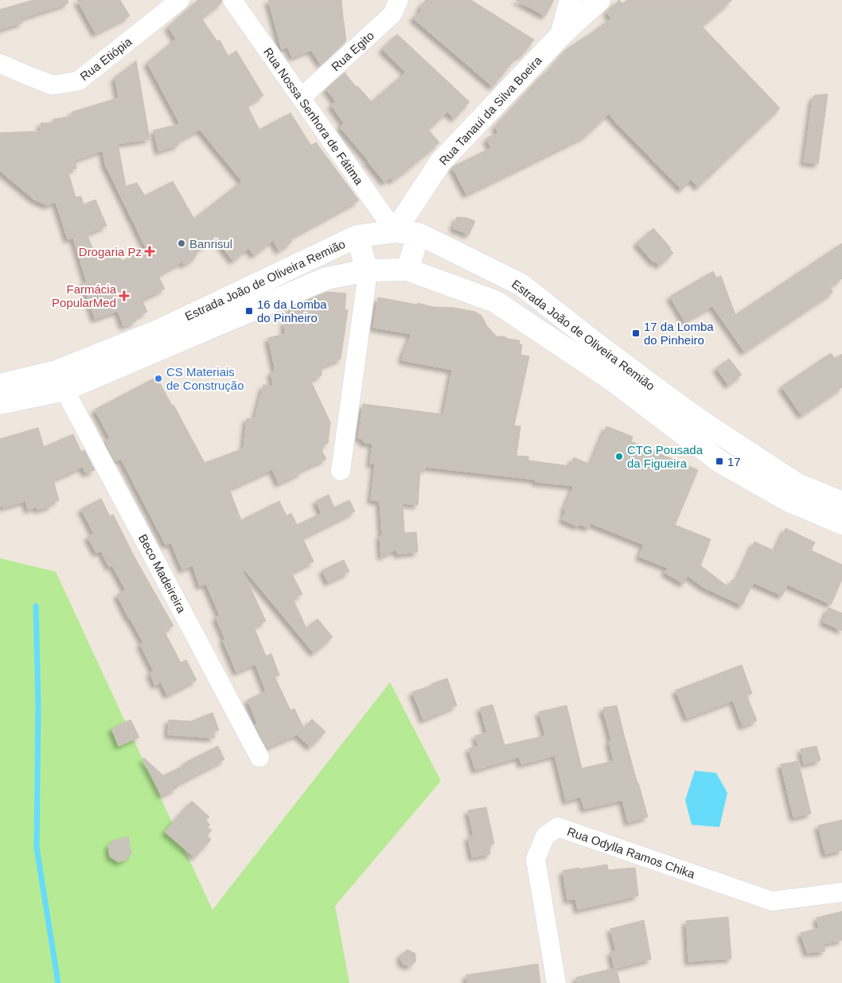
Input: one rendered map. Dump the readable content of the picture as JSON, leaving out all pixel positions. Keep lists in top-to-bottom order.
{
  "streets": {
    "main road": ["Rua Tanaui da Silva Boeira", "Estrada João de Oliveira Remião"],
    "street": [
      "Rua Egito",
      "Rua Etiópia",
      "Rua Nossa Senhora de Fátima",
      "Beco Madeireira",
      "Rua Odylla Ramos Chika"
    ]
  },
  "crossings": [
    ["Rua Egito", "Rua Nossa Senhora de Fátima"],
    ["Rua Tanaui da Silva Boeira", "Rua Nossa Senhora de Fátima"],
    ["Rua Tanaui da Silva Boeira", "Estrada João de Oliveira Remião"],
    ["Rua Nossa Senhora de Fátima", "Estrada João de Oliveira Remião"],
    ["Estrada João de Oliveira Remião", "Beco Madeireira"]
  ],
  "places": {
    "other": ["Banrisul", "CS Materiais de Construção", "CTG Pousada da Figueira"],
    "health": ["Drogaria Pz", "Farmácia PopularMed"],
    "transit": ["16 da Lomba do Pinheiro", "17 da Lomba do Pinheiro", "17"]
  }
}
